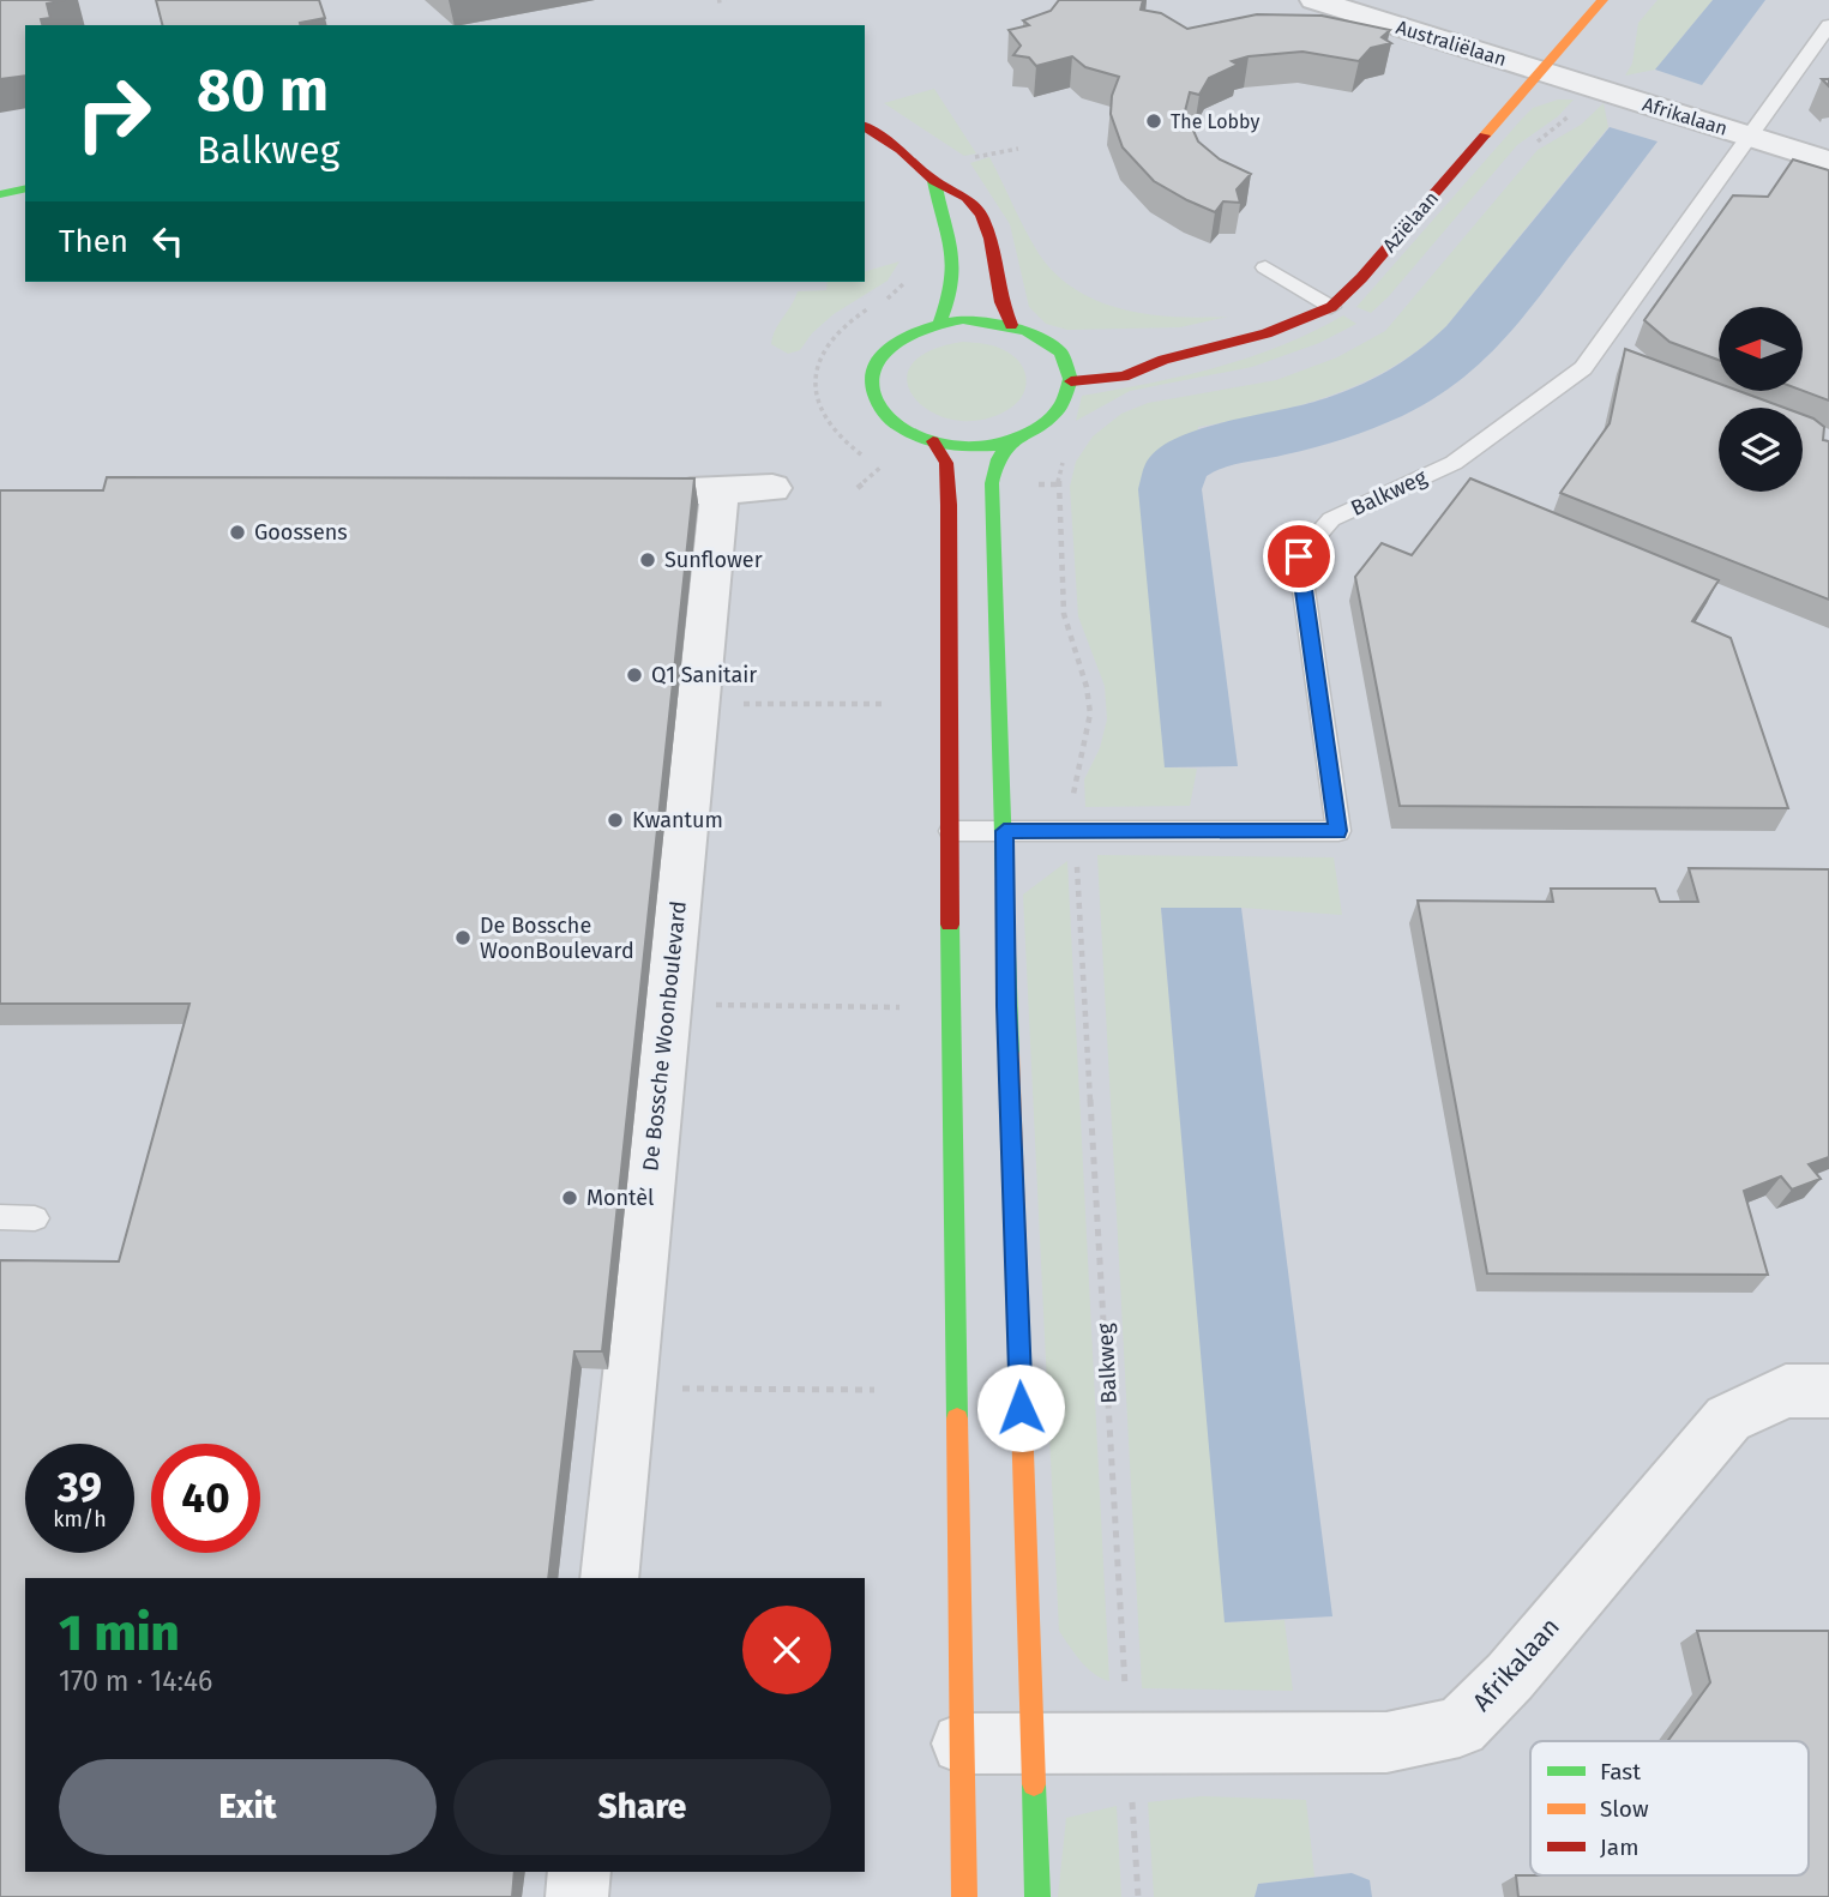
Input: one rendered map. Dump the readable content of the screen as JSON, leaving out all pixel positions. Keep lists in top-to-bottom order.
{
  "streets": {
    "street": [
      "Australiëlaan",
      "Afrikalaan",
      "Aziëlaan",
      "De Bossche Woonboulevard"
    ],
    "lane": ["Balkweg"]
  },
  "crossings": [
    ["Australiëlaan", "Afrikalaan"],
    ["Australiëlaan", "Aziëlaan"],
    ["Afrikalaan", "Aziëlaan"],
    ["Afrikalaan", "Balkweg"]
  ],
  "places": [
    "The Lobby",
    "Goossens",
    "Sunflower",
    "Q1 Sanitair",
    "Kwantum",
    "De Bossche WoonBoulevard",
    "Montèl"
  ],
  "legend": ["Fast", "Slow", "Jam"],
  "north": "left",
  "page": {
    "turn": ["80 m", "Balkweg"],
    "then": "Then",
    "speed": "39 km/h",
    "limit": "40",
    "heading": ["1 min", "170 m · 14:46"],
    "buttons": ["Exit", "Share"]
  }
}
